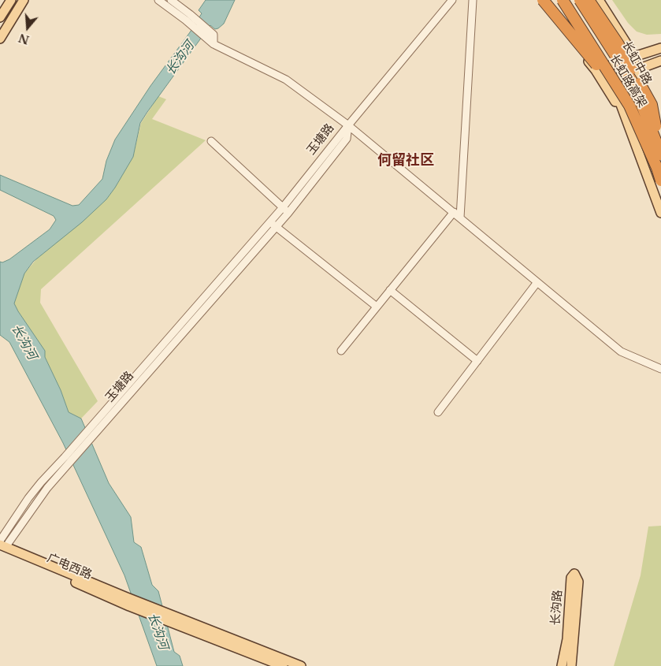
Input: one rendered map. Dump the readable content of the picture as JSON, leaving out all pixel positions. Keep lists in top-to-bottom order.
{
  "streets": {
    "highway": ["长虹路高架"],
    "main road": ["长虹中路", "广电西路", "长沟路"],
    "street": ["玉塘路"]
  },
  "crossings": [
    ["长虹中路", "长虹路高架"],
    ["玉塘路", "广电西路"]
  ],
  "districts": ["何留社区"],
  "water": ["长沟河"],
  "north": "bottom"
}
